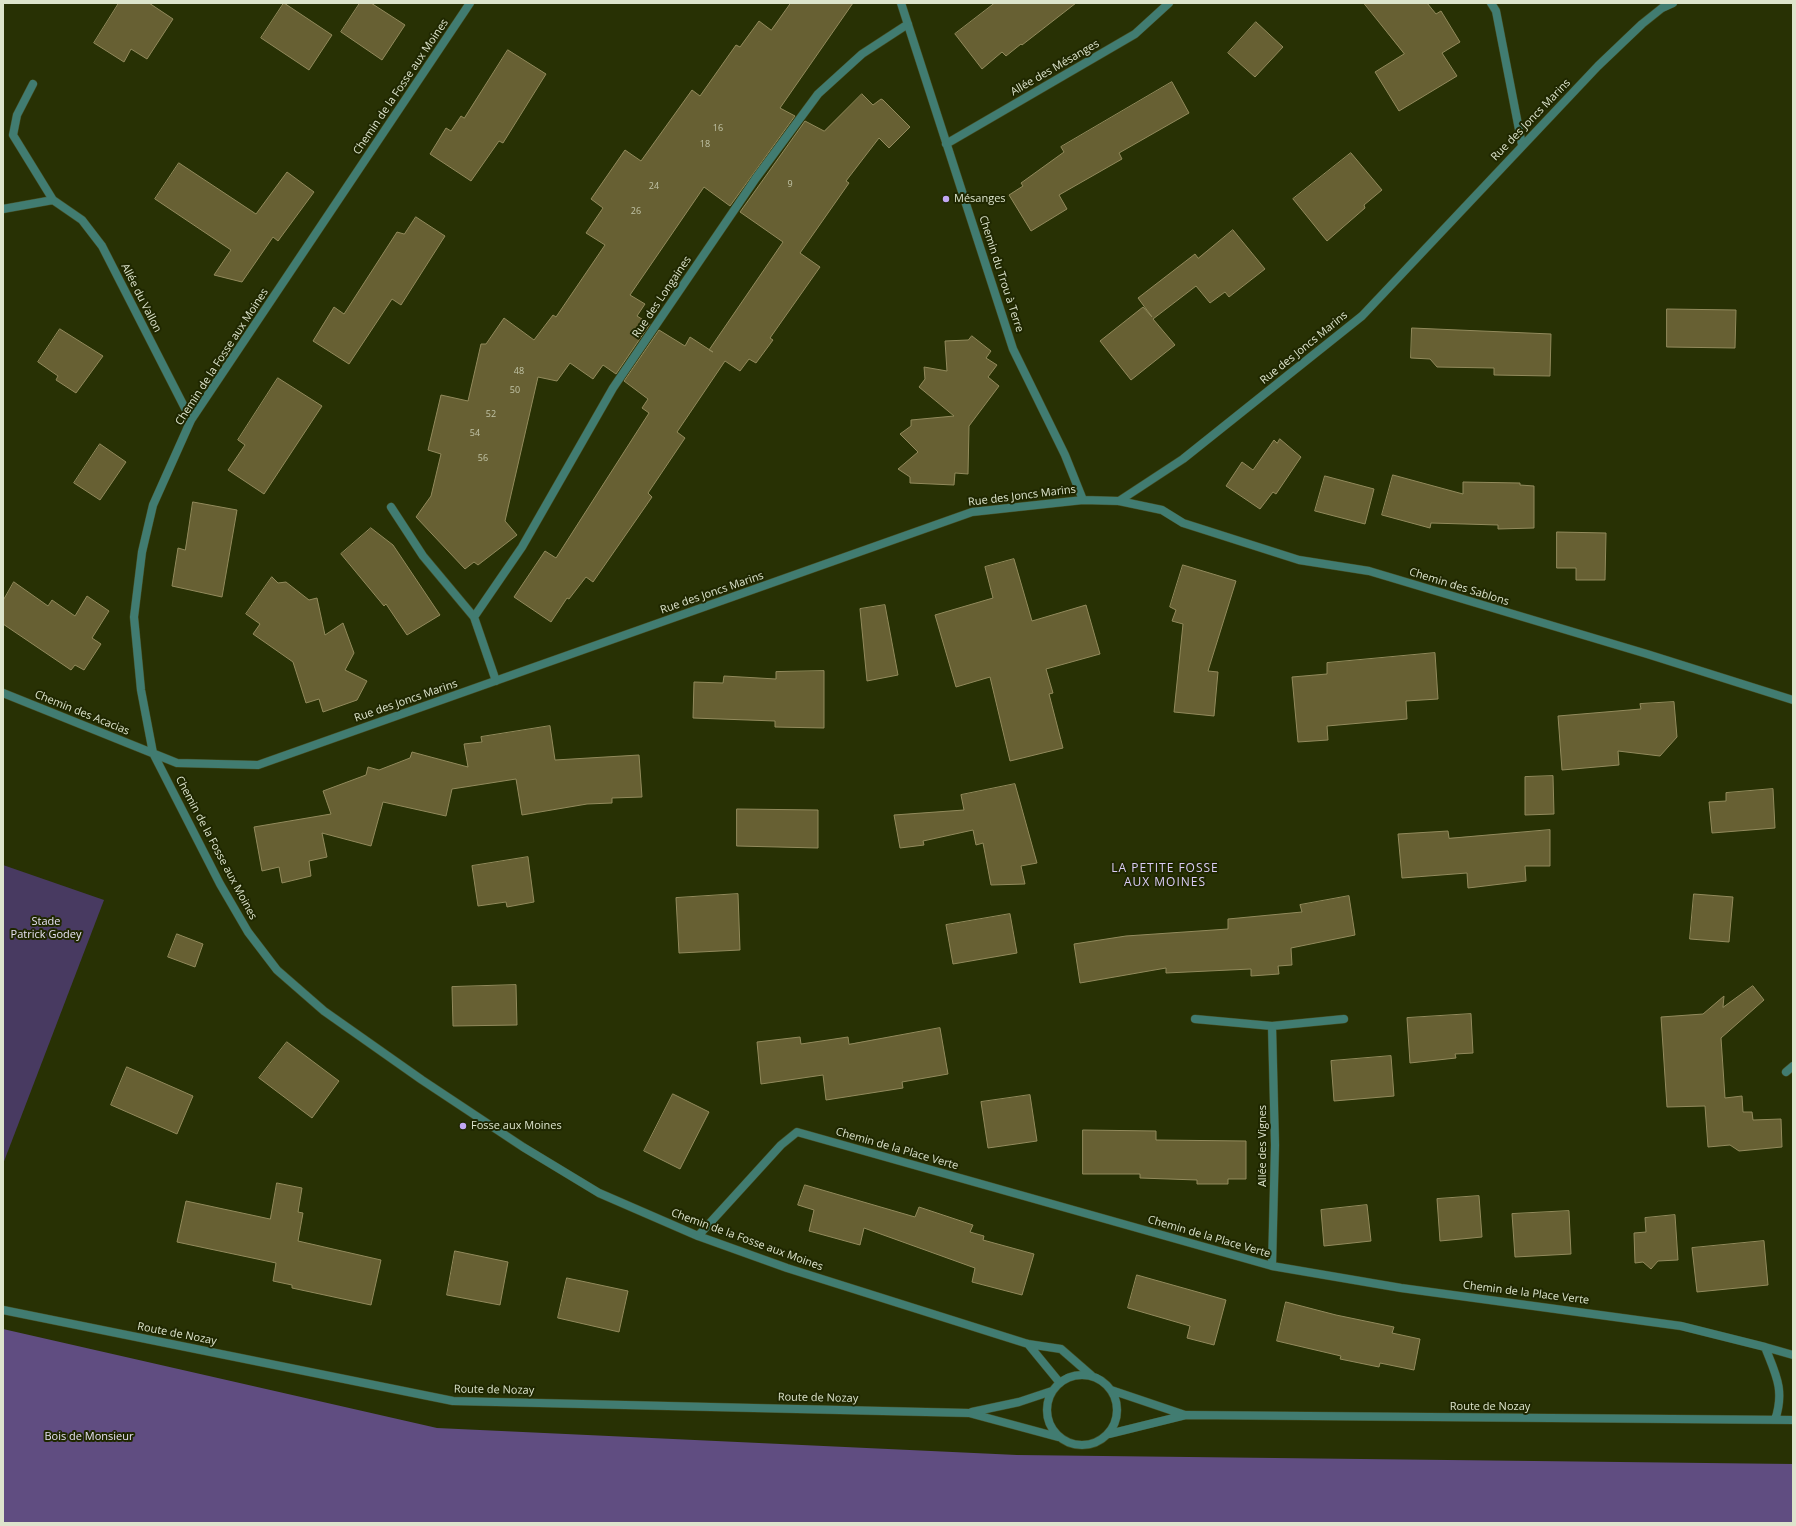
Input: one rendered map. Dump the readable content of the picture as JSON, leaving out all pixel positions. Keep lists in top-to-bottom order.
{
  "streets": {
    "street": [
      "Allée des Mésanges",
      "Chemin de la Fosse aux Moines",
      "Rue des Joncs Marins",
      "Chemin du Trou à Terre",
      "Rue des Longaines",
      "Allée du Vallon",
      "Chemin des Sablons",
      "Chemin des Acacias",
      "Allée des Vignes",
      "Chemin de la Place Verte",
      "Route de Nozay"
    ]
  },
  "crossings": [
    ["Allée des Mésanges", "Chemin du Trou à Terre"],
    ["Chemin de la Fosse aux Moines", "Rue des Joncs Marins"],
    ["Chemin de la Fosse aux Moines", "Allée du Vallon"],
    ["Chemin de la Fosse aux Moines", "Chemin des Acacias"],
    ["Chemin de la Fosse aux Moines", "Chemin de la Place Verte"],
    ["Chemin de la Fosse aux Moines", "Route de Nozay"],
    ["Rue des Joncs Marins", "Chemin du Trou à Terre"],
    ["Rue des Joncs Marins", "Chemin des Sablons"],
    ["Rue des Joncs Marins", "Chemin des Acacias"],
    ["Chemin du Trou à Terre", "Rue des Longaines"],
    ["Allée des Vignes", "Chemin de la Place Verte"]
  ],
  "districts": ["LA PETITE FOSSE AUX MOINES"],
  "parks": ["Stade Patrick Godey", "Bois de Monsieur"],
  "places": ["Mésanges", "Fosse aux Moines"],
  "house_numbers": [
    "16",
    "18",
    "9",
    "24",
    "26",
    "48",
    "50",
    "52",
    "54",
    "56"
  ]
}
